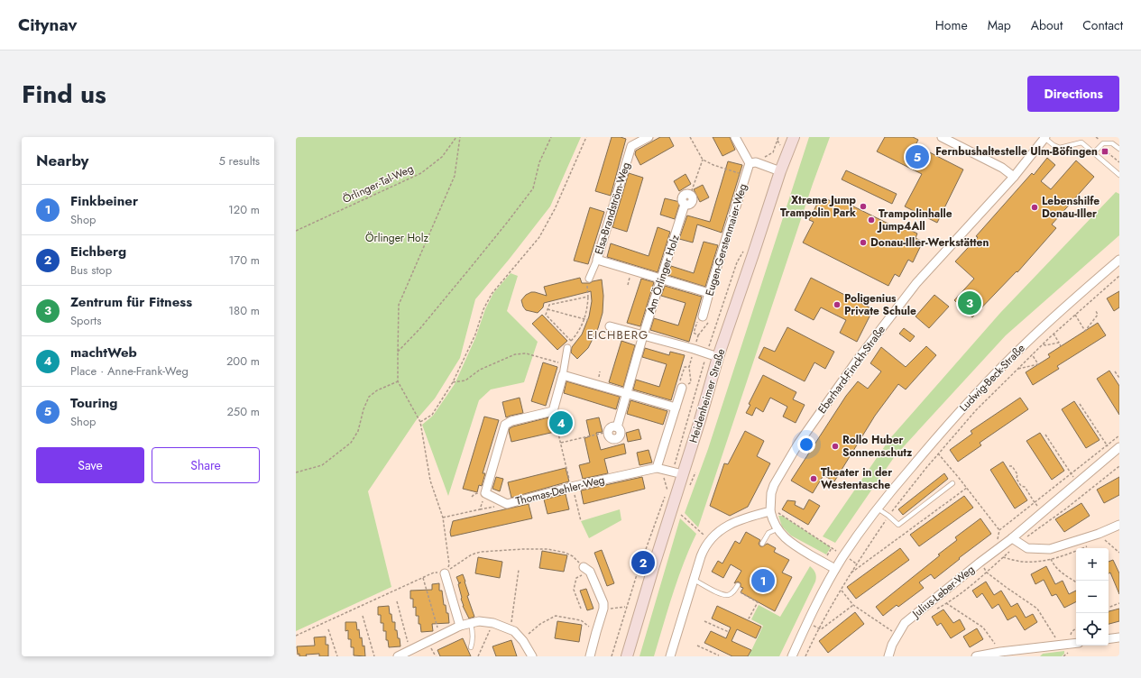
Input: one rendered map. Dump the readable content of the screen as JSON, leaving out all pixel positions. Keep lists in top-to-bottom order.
{
  "streets": {
    "main road": ["Heidenheimer Straße"],
    "street": [
      "Elsa-Brandström-Weg",
      "Eugen-Gerstenmaier-Weg",
      "Am Örlinger Holz",
      "Eberhard-Finckh-Straße",
      "Ludwig-Beck-Straße",
      "Thomas-Dehler-Weg",
      "Julius-Leber-Weg"
    ],
    "path": ["Örlinger-Tal-Weg"]
  },
  "crossings": [
    ["Elsa-Brandström-Weg", "Eugen-Gerstenmaier-Weg"],
    ["Elsa-Brandström-Weg", "Am Örlinger Holz"],
    ["Eberhard-Finckh-Straße", "Ludwig-Beck-Straße"],
    ["Heidenheimer Straße", "Thomas-Dehler-Weg"]
  ],
  "districts": ["EICHBERG"],
  "parks": ["Örlinger Holz"],
  "places": {
    "transit": ["Fernbushaltestelle Ulm-Böfingen"],
    "other": [
      "Xtreme Jump Trampolin Park",
      "Lebenshilfe Donau-Iller",
      "Trampolinhalle Jump4All",
      "Donau-Iller-Werkstätten",
      "Poligenius Private Schule",
      "Rollo Huber Sonnenschutz",
      "Theater in der Westentasche"
    ]
  },
  "page": {
    "header": "Citynav",
    "nav": [
      "Home",
      "Map",
      "About",
      "Contact"
    ],
    "title": "Find us",
    "buttons": [
      "Directions",
      ["Save", "Share"]
    ],
    "heading": ["Nearby", "5 results"],
    "pins": [
      "5",
      "3",
      "4",
      "2",
      "1"
    ],
    "list": [
      {
        "mark": "1",
        "name": "Finkbeiner",
        "note": "Shop",
        "value": "120 m"
      },
      {
        "mark": "2",
        "name": "Eichberg",
        "note": "Bus stop",
        "value": "170 m"
      },
      {
        "mark": "3",
        "name": "Zentrum für Fitness",
        "note": "Sports",
        "value": "180 m"
      },
      {
        "mark": "4",
        "name": "machtWeb",
        "note": "Place · Anne-Frank-Weg",
        "value": "200 m"
      },
      {
        "mark": "5",
        "name": "Touring",
        "note": "Shop",
        "value": "250 m"
      }
    ],
    "map_buttons": ["+", "−"]
  }
}
